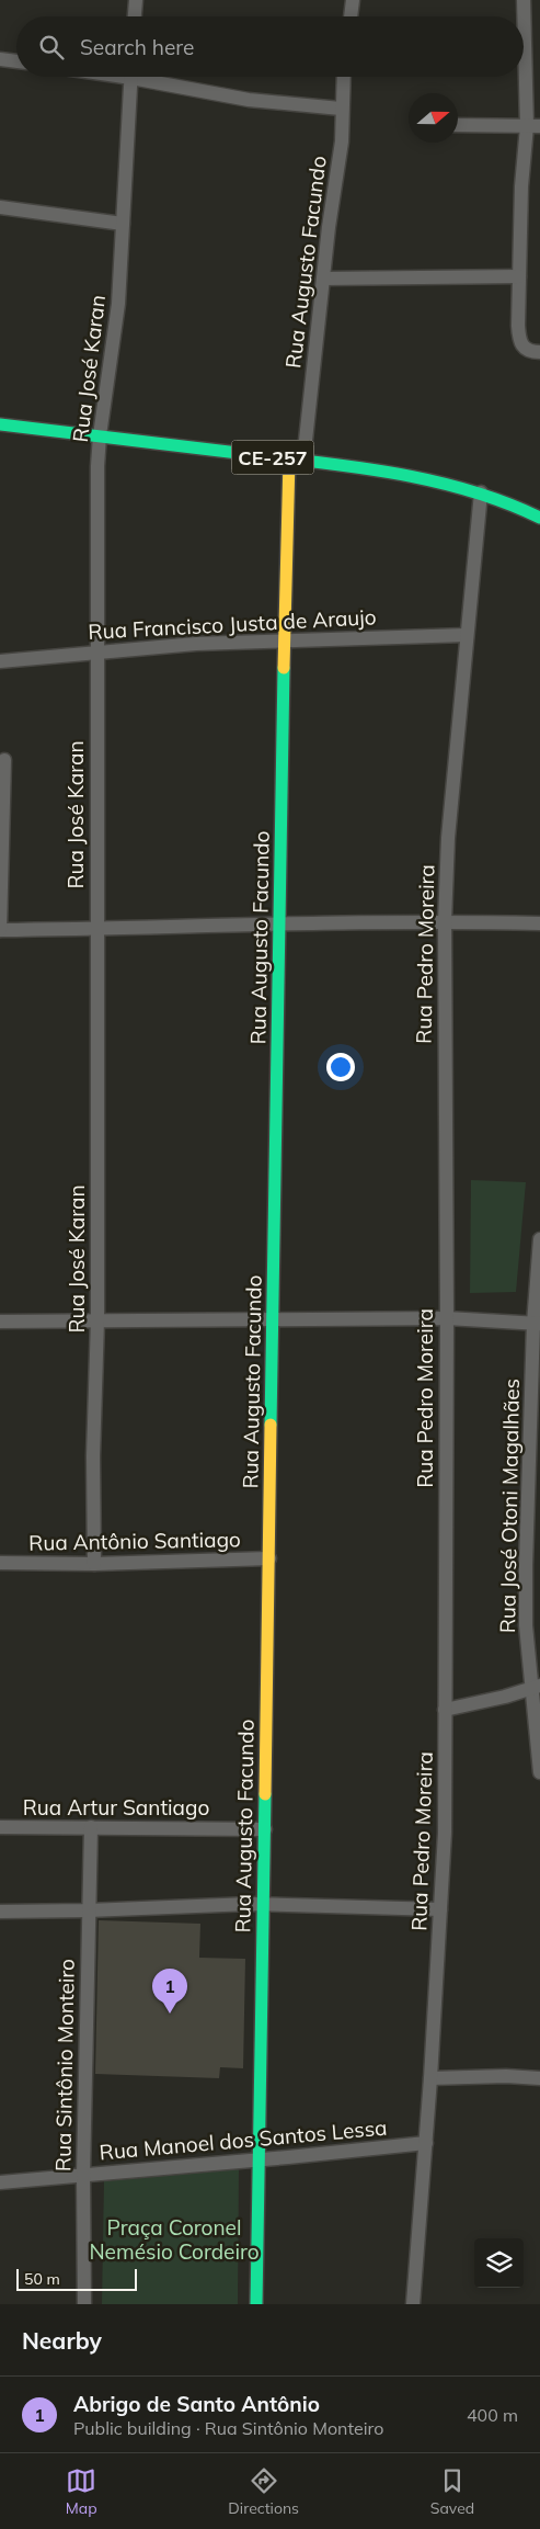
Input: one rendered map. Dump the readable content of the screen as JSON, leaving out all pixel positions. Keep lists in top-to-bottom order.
{
  "streets": {
    "street": [
      "Rua Augusto Facundo",
      "Rua José Karan",
      "CE-257",
      "Rua Francisco Justa de Araujo",
      "Rua Pedro Moreira",
      "Rua José Otoni Magalhães",
      "Rua Antônio Santiago",
      "Rua Artur Santiago",
      "Rua Sintônio Monteiro",
      "Rua Manoel dos Santos Lessa"
    ]
  },
  "crossings": [
    ["Rua Augusto Facundo", "CE-257"],
    ["Rua Augusto Facundo", "Rua Francisco Justa de Araujo"],
    ["Rua Augusto Facundo", "Rua Antônio Santiago"],
    ["Rua Augusto Facundo", "Rua Artur Santiago"],
    ["Rua Augusto Facundo", "Rua Manoel dos Santos Lessa"],
    ["Rua José Karan", "CE-257"],
    ["Rua José Karan", "Rua Francisco Justa de Araujo"],
    ["Rua José Karan", "Rua Antônio Santiago"],
    ["CE-257", "Rua Pedro Moreira"],
    ["Rua Francisco Justa de Araujo", "Rua Pedro Moreira"],
    ["Rua Pedro Moreira", "Rua Manoel dos Santos Lessa"],
    ["Rua Artur Santiago", "Rua Sintônio Monteiro"],
    ["Rua Sintônio Monteiro", "Rua Manoel dos Santos Lessa"]
  ],
  "parks": ["Praça Coronel Nemésio Cordeiro"],
  "scale_bar": "50 m",
  "north": "right",
  "page": {
    "search": "Search here",
    "pins": "1",
    "scale": "50 m",
    "heading": "Nearby",
    "list": [
      {
        "mark": "1",
        "name": "Abrigo de Santo Antônio",
        "note": "Public building · Rua Sintônio Monteiro",
        "value": "400 m"
      }
    ],
    "nav": ["Map", "Directions", "Saved"]
  }
}
